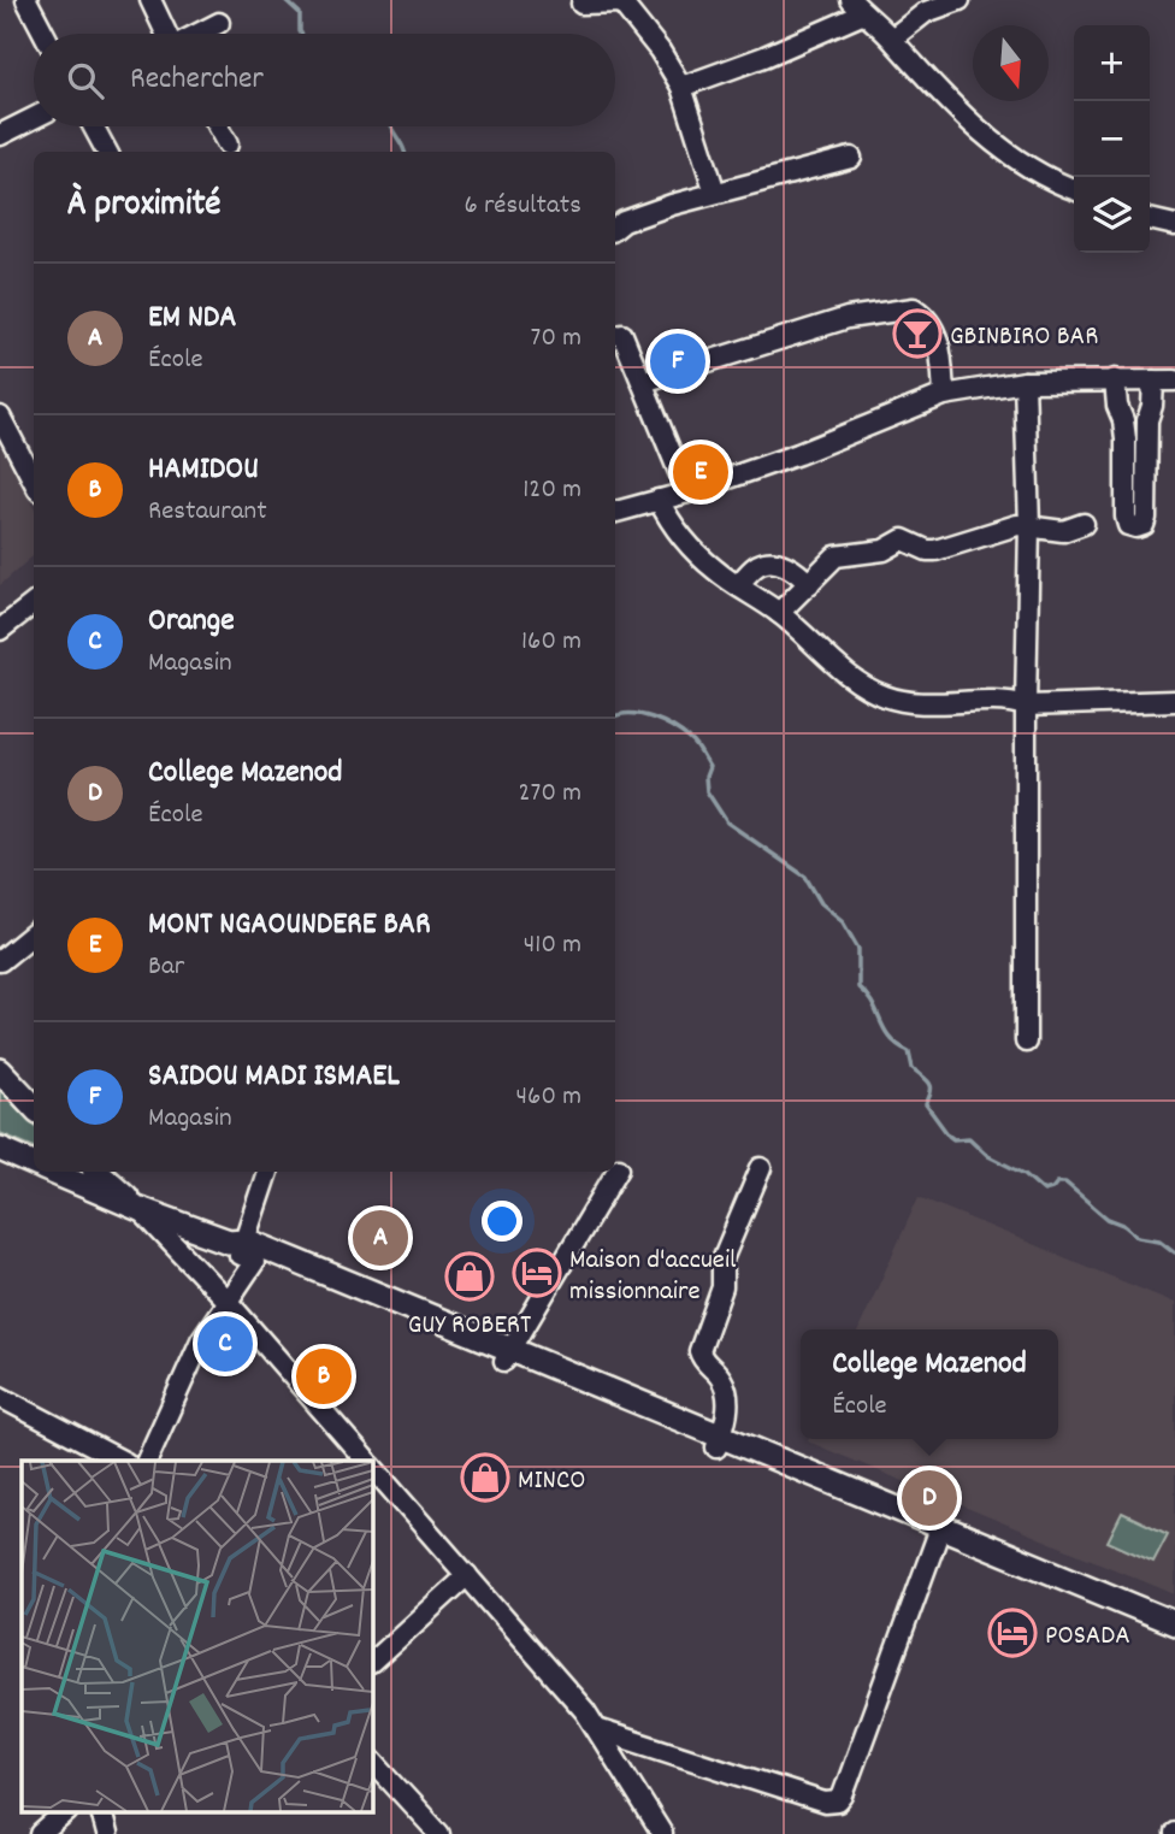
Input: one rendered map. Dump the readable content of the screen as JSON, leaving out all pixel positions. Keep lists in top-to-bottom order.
{
  "places": {
    "bar": ["GBINBIRO BAR"],
    "hotel": ["Maison d'accueil missionnaire", "POSADA"],
    "shop": ["GUY ROBERT", "MINCO"]
  },
  "north": "bottom",
  "page": {
    "map_buttons": ["+", "−"],
    "search": "Rechercher",
    "heading": ["À proximité", "6 résultats"],
    "list": [
      {
        "mark": "A",
        "name": "EM NDA",
        "note": "École",
        "value": "70 m"
      },
      {
        "mark": "B",
        "name": "HAMIDOU",
        "note": "Restaurant",
        "value": "120 m"
      },
      {
        "mark": "C",
        "name": "Orange",
        "note": "Magasin",
        "value": "160 m"
      },
      {
        "mark": "D",
        "name": "College Mazenod",
        "note": "École",
        "value": "270 m"
      },
      {
        "mark": "E",
        "name": "MONT NGAOUNDERE BAR",
        "note": "Bar",
        "value": "410 m"
      },
      {
        "mark": "F",
        "name": "SAIDOU MADI ISMAEL",
        "note": "Magasin",
        "value": "460 m"
      }
    ],
    "pins": [
      "F",
      "E",
      "A",
      "C",
      "B",
      "D"
    ],
    "popup": ["College Mazenod", "École"]
  }
}
